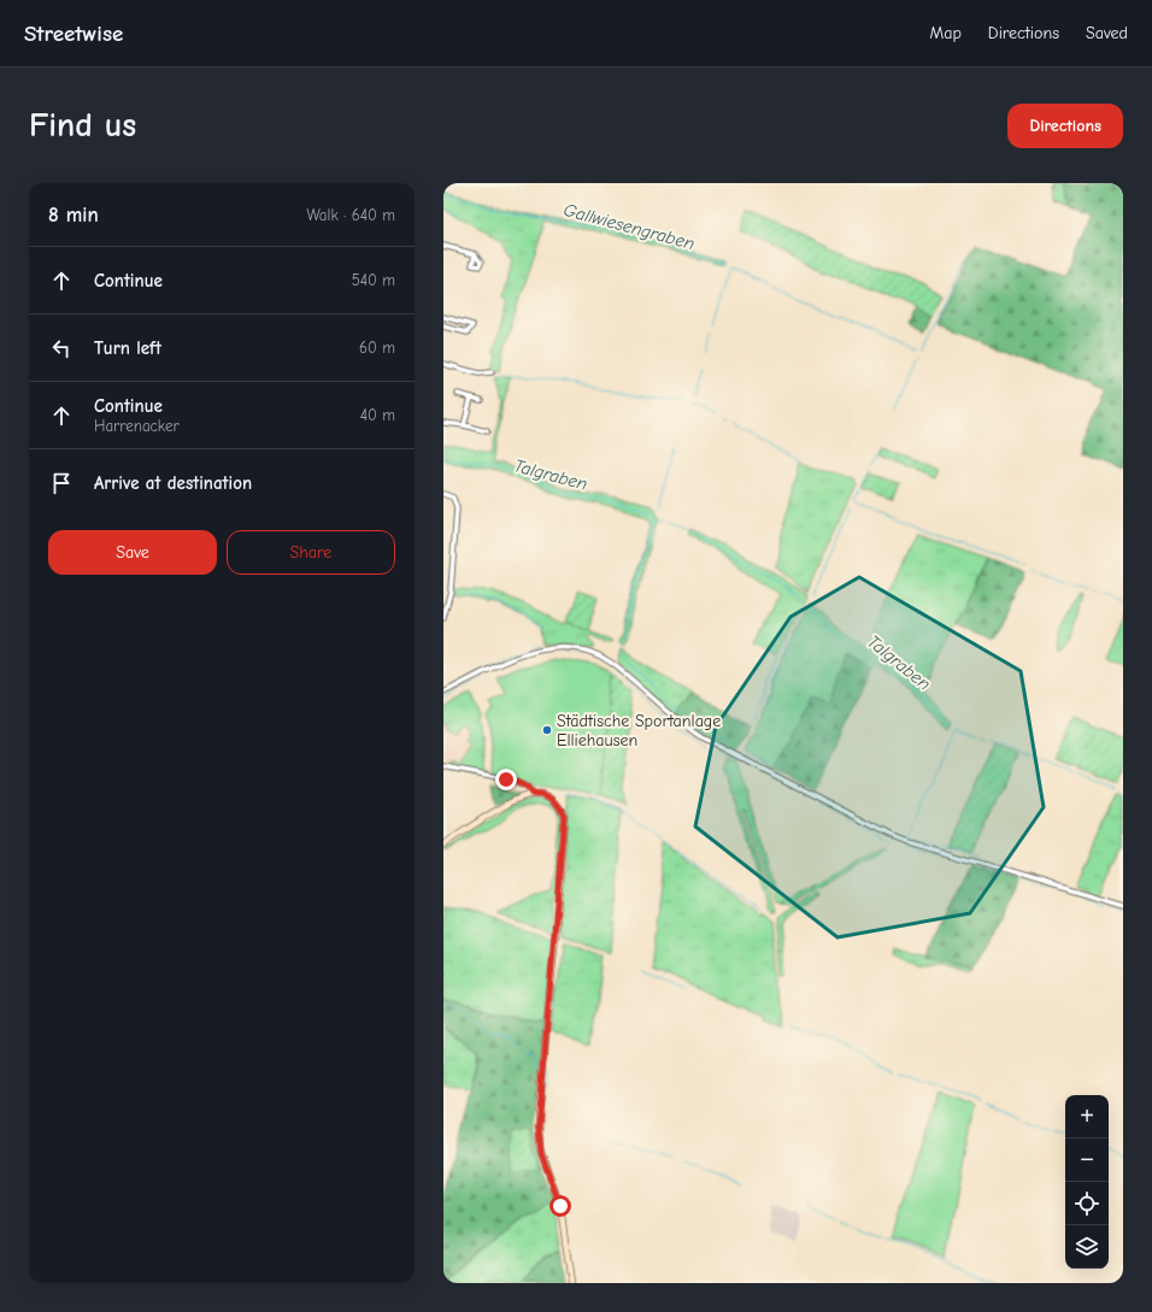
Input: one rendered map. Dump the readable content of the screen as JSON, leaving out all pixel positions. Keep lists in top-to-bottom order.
{
  "water": ["Gallwiesengraben", "Talgraben"],
  "places": ["Städtische Sportanlage Elliehausen"],
  "page": {
    "header": "Streetwise",
    "nav": ["Map", "Directions", "Saved"],
    "buttons": [
      "Directions",
      ["Save", "Share"]
    ],
    "title": "Find us",
    "heading": ["8 min", "Walk · 640 m"],
    "list": [
      ["Continue", "540 m"],
      ["Turn left", "60 m"],
      ["Continue", "Harrenacker", "40 m"],
      "Arrive at destination"
    ],
    "map_buttons": ["+", "−"]
  }
}
